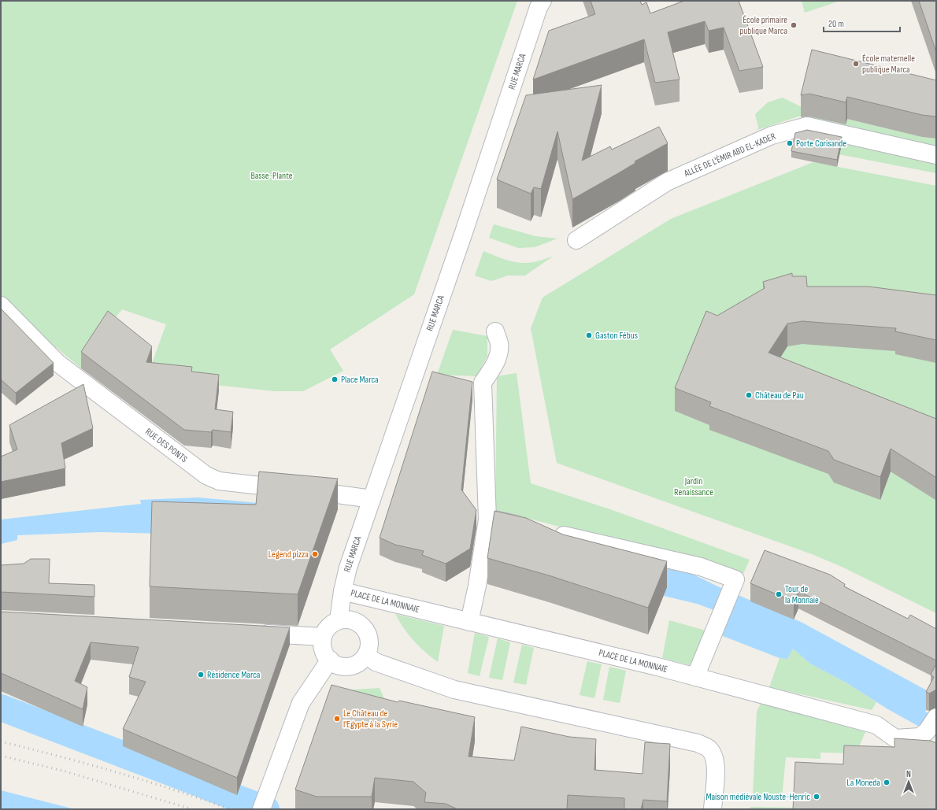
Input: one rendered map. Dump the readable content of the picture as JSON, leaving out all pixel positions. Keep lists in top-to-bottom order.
{
  "streets": {
    "street": [
      "RUE MARCA",
      "ALLÉE DE L'ÉMIR ABD EL-KADER",
      "RUE DES PONTS",
      "PLACE DE LA MONNAIE"
    ]
  },
  "crossings": [
    ["RUE MARCA", "RUE DES PONTS"],
    ["RUE MARCA", "PLACE DE LA MONNAIE"]
  ],
  "parks": ["Basse-Plante", "Jardin Renaissance"],
  "places": [
    "École primaire publique Marca",
    "École maternelle publique Marca",
    "Porte Corisande",
    "Gaston Fébus",
    "Place Marca",
    "Château de Pau",
    "Legend pizza",
    "Tour de la Monnaie",
    "Résidence Marca",
    "Le Château de l'Egypte à la Syrie",
    "La Moneda",
    "Maison médiévale Nouste-Henric"
  ],
  "scale_bar": "20 m",
  "north": "top"
}
